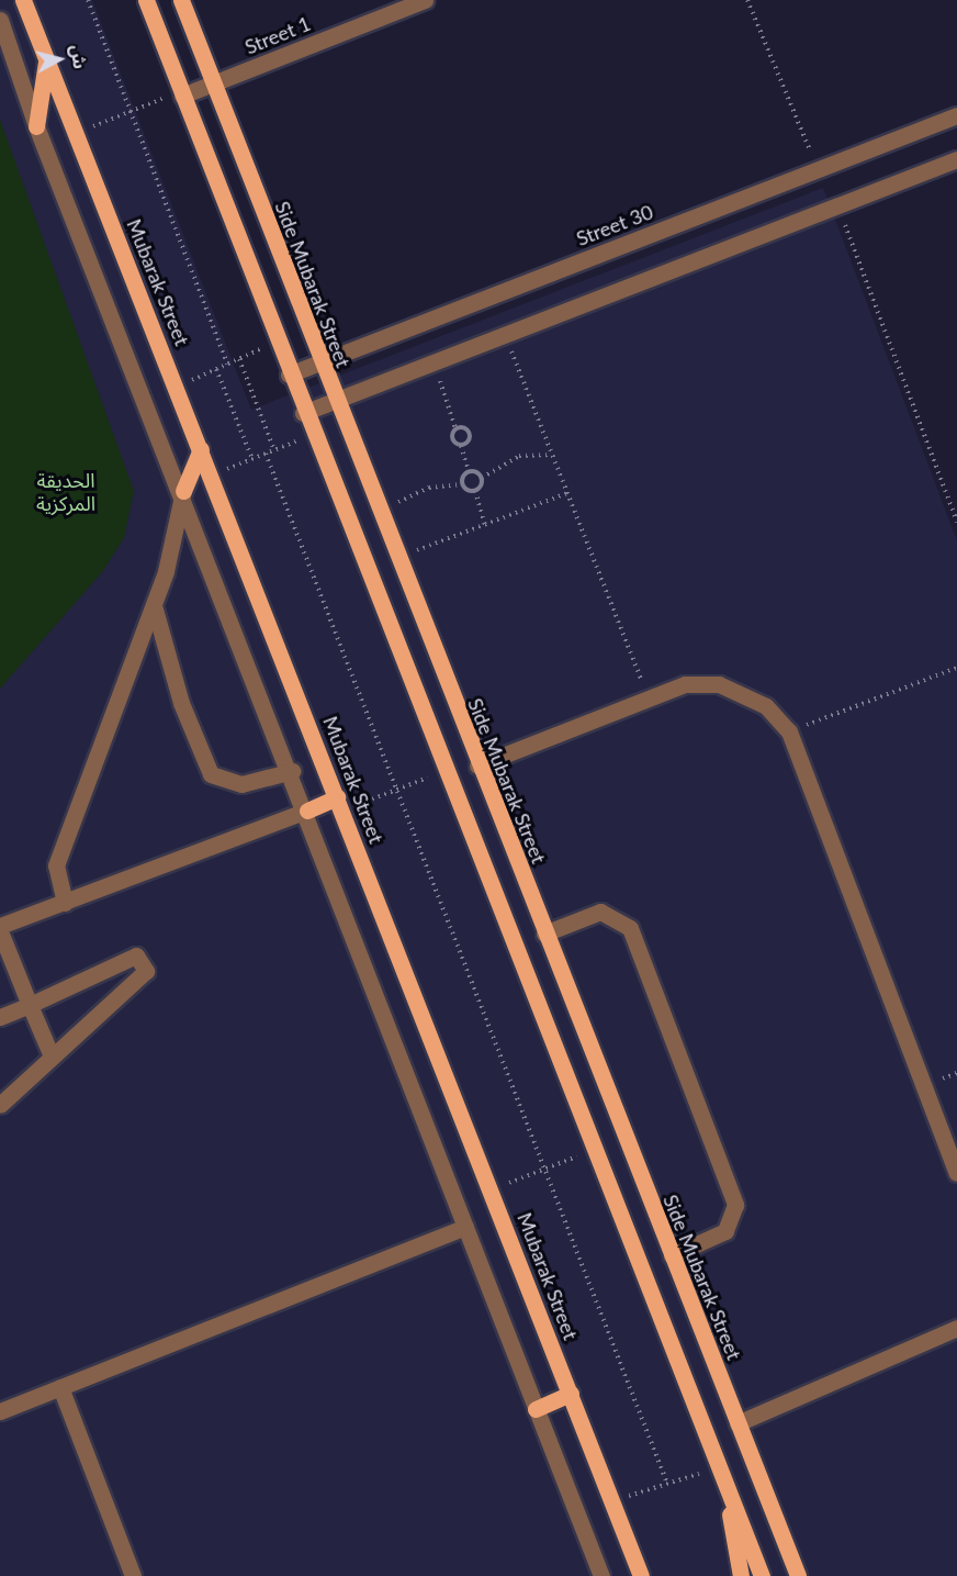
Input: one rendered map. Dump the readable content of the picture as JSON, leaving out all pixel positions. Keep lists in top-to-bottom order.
{
  "streets": {
    "main road": ["Mubarak Street", "Side Mubarak Street"],
    "street": ["Street 1", "Street 30"]
  },
  "crossings": [
    ["Street 1", "Side Mubarak Street"],
    ["Street 30", "Side Mubarak Street"]
  ],
  "parks": ["الحديقة المركزية"],
  "north": "right"
}
